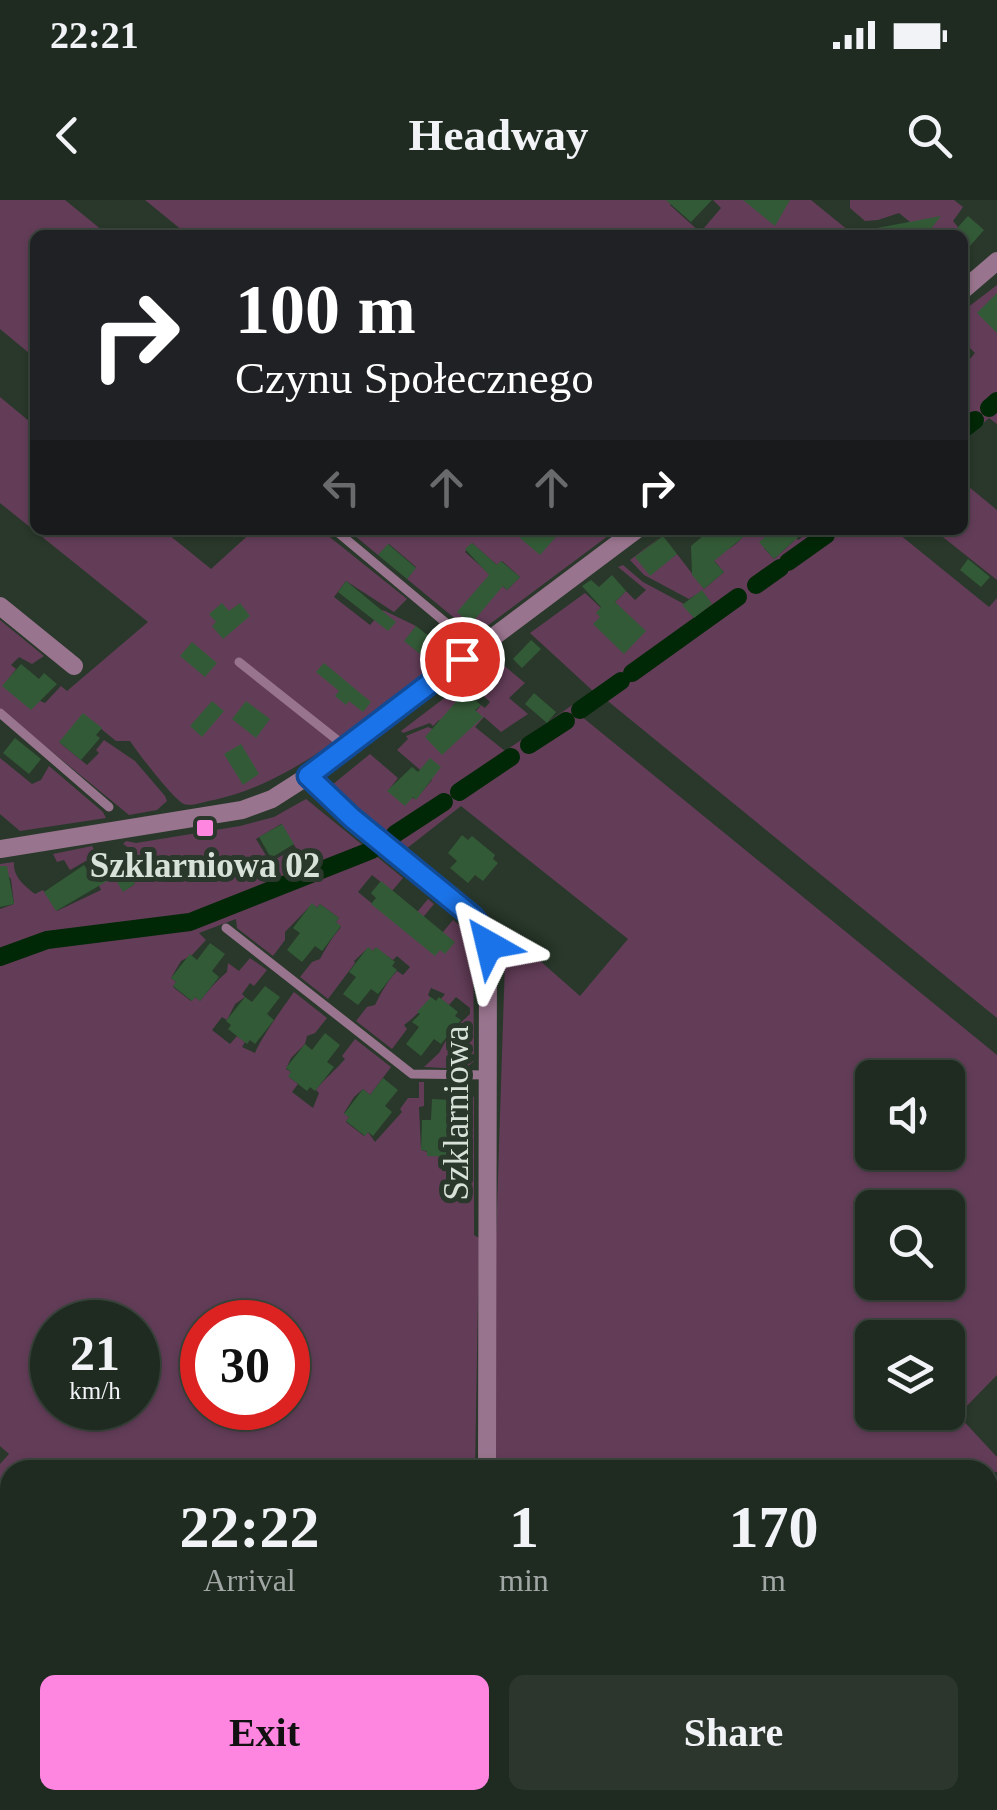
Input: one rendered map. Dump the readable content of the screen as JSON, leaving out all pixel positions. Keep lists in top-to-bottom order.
{
  "streets": {
    "street": ["Szklarniowa"]
  },
  "places": {
    "transit": ["Szklarniowa 02"]
  },
  "page": {
    "status": "22:21",
    "header": "Headway",
    "turn": ["100 m", "Czynu Społecznego"],
    "speed": "21 km/h",
    "limit": "30",
    "eta": [
      "22:22",
      "Arrival",
      "1",
      "min",
      "170",
      "m"
    ],
    "buttons": ["Exit", "Share"]
  }
}
